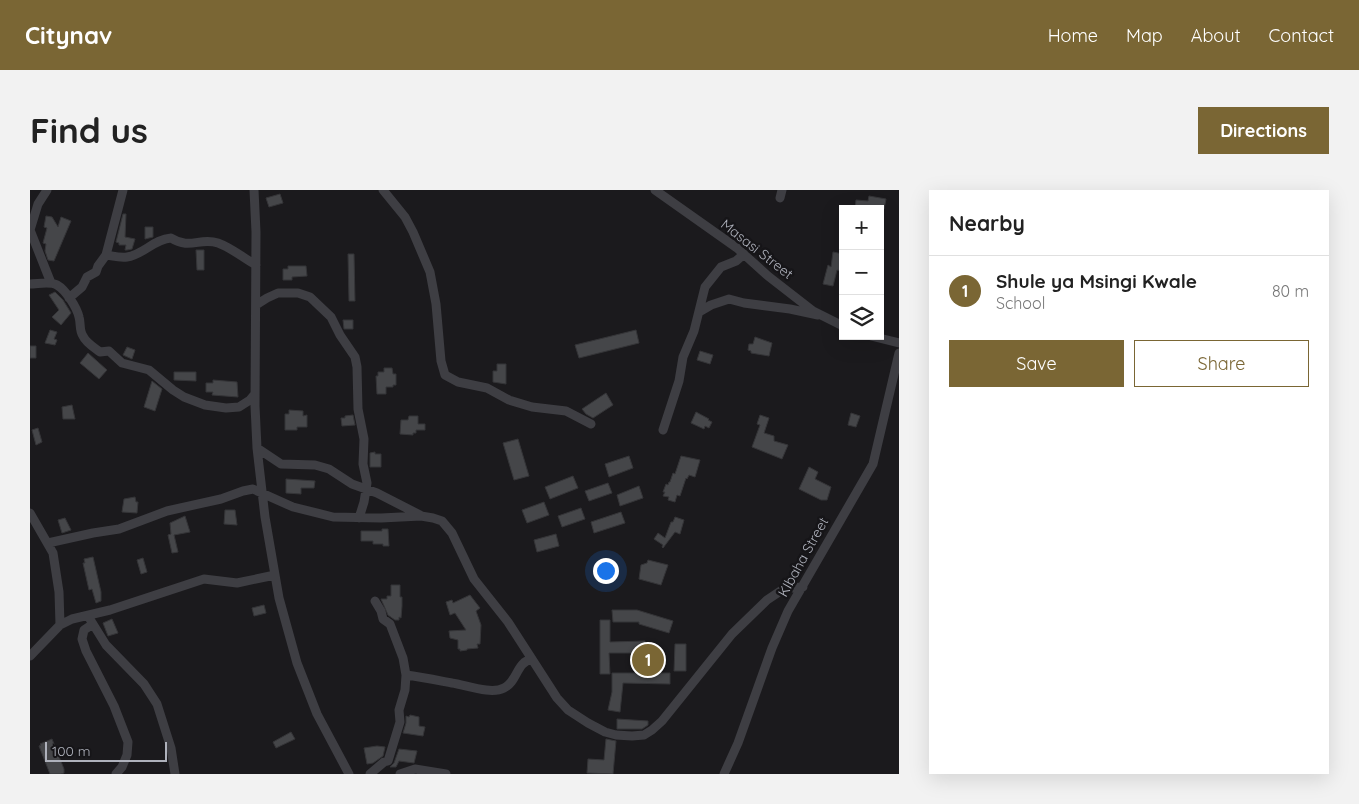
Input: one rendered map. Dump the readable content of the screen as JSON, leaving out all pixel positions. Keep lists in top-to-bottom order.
{
  "streets": {
    "street": ["Masasi Street", "KIbaha Street"]
  },
  "scale_bar": "100 m",
  "page": {
    "header": "Citynav",
    "nav": [
      "Home",
      "Map",
      "About",
      "Contact"
    ],
    "buttons": [
      "Directions",
      ["Save", "Share"]
    ],
    "title": "Find us",
    "heading": "Nearby",
    "map_buttons": ["+", "−"],
    "list": [
      {
        "mark": "1",
        "name": "Shule ya Msingi Kwale",
        "note": "School",
        "value": "80 m"
      }
    ],
    "pins": "1",
    "scale": "100 m"
  }
}
